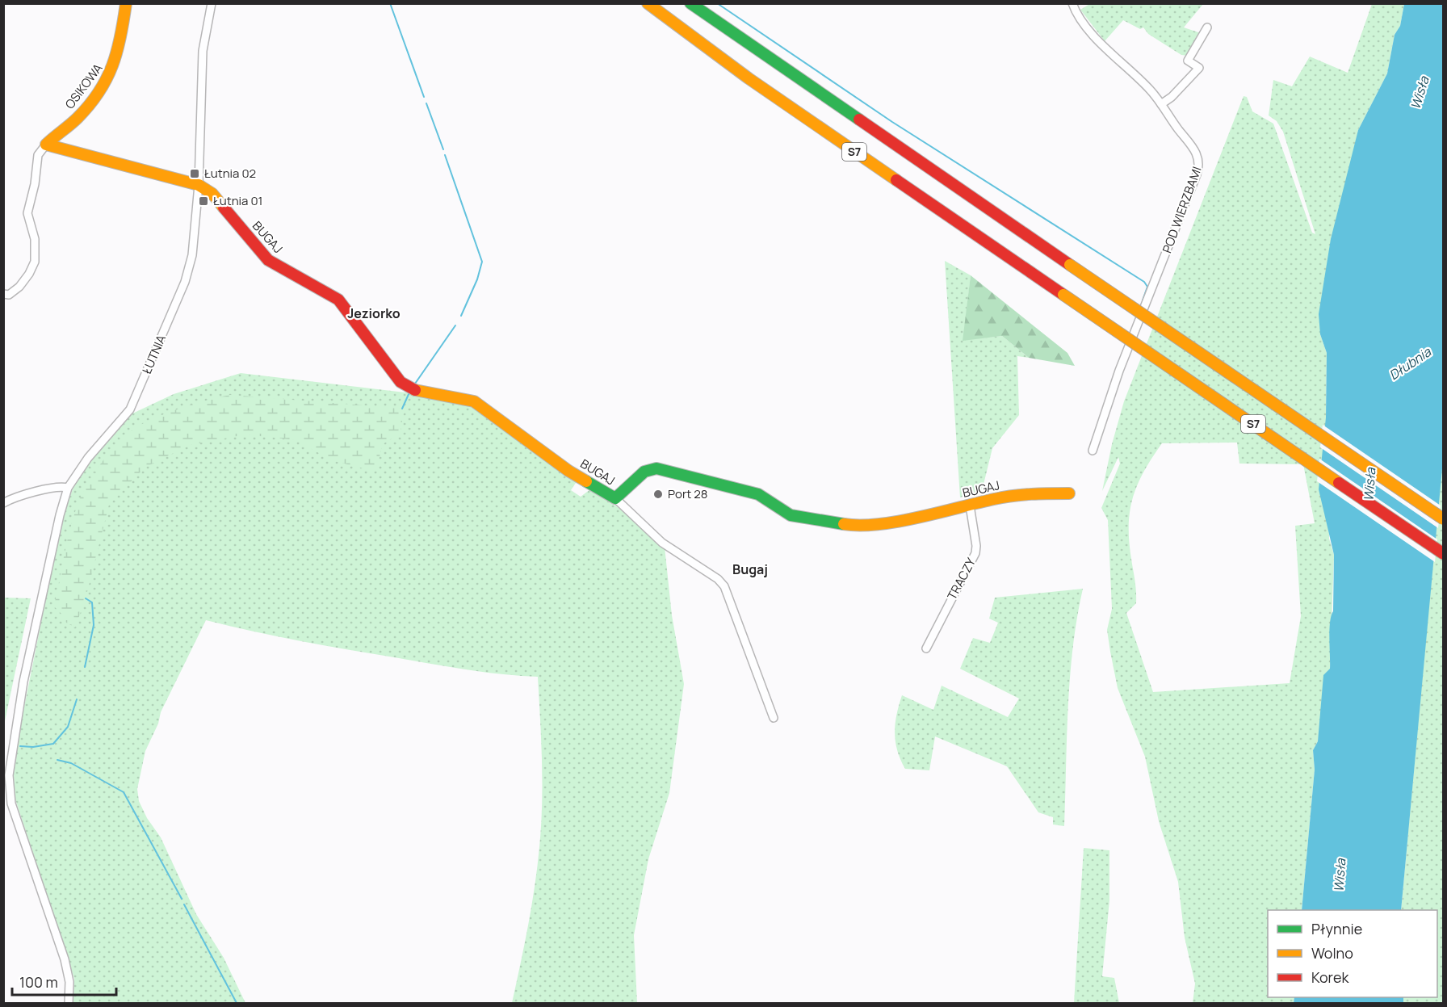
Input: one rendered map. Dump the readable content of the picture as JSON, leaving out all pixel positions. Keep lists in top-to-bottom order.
{
  "streets": {
    "main road": ["OSIKOWA", "S7", "BUGAJ"],
    "street": ["POD WIERZBAMI", "ŁUTNIA", "TRACZY"]
  },
  "crossings": [
    ["BUGAJ", "ŁUTNIA"],
    ["BUGAJ", "TRACZY"]
  ],
  "districts": ["Jeziorko", "Bugaj"],
  "water": ["Wisła", "Dłubnia"],
  "places": {
    "transit": ["Łutnia 02", "Łutnia 01"],
    "other": ["Port 28"]
  },
  "legend": ["Płynnie", "Wolno", "Korek"],
  "scale_bar": "100 m"
}
